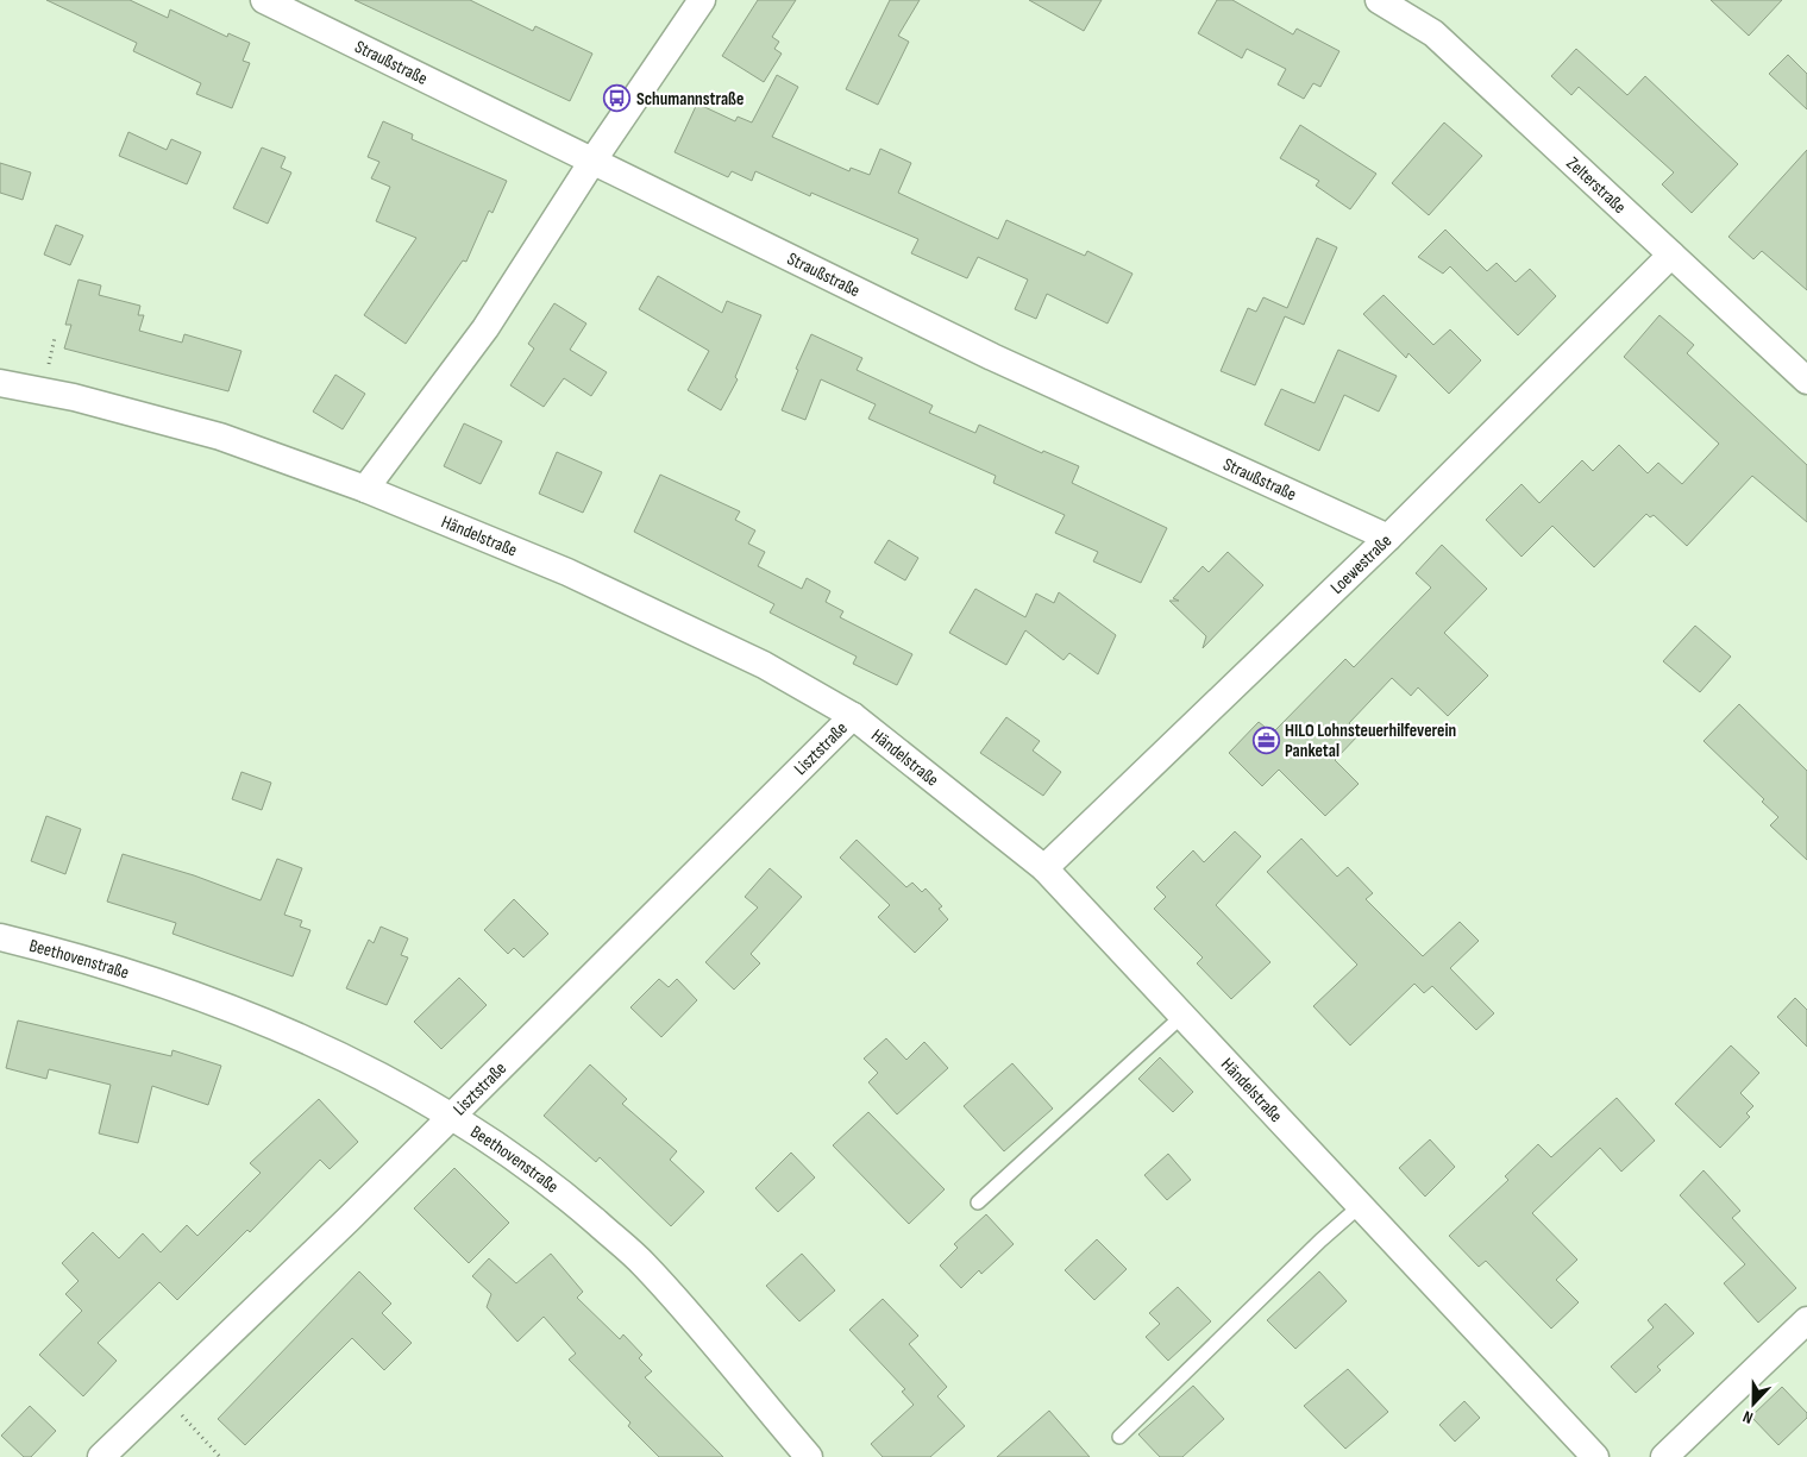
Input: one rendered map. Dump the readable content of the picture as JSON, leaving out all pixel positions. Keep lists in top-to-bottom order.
{
  "streets": {
    "street": [
      "Straußstraße",
      "Zelterstraße",
      "Händelstraße",
      "Loewestraße",
      "Lisztstraße",
      "Beethovenstraße"
    ]
  },
  "crossings": [
    ["Straußstraße", "Loewestraße"],
    ["Zelterstraße", "Loewestraße"],
    ["Händelstraße", "Loewestraße"],
    ["Händelstraße", "Lisztstraße"],
    ["Lisztstraße", "Beethovenstraße"]
  ],
  "places": {
    "bus stop": ["Schumannstraße"],
    "office": ["HILO Lohnsteuerhilfeverein Panketal"]
  },
  "north": "bottom"
}
